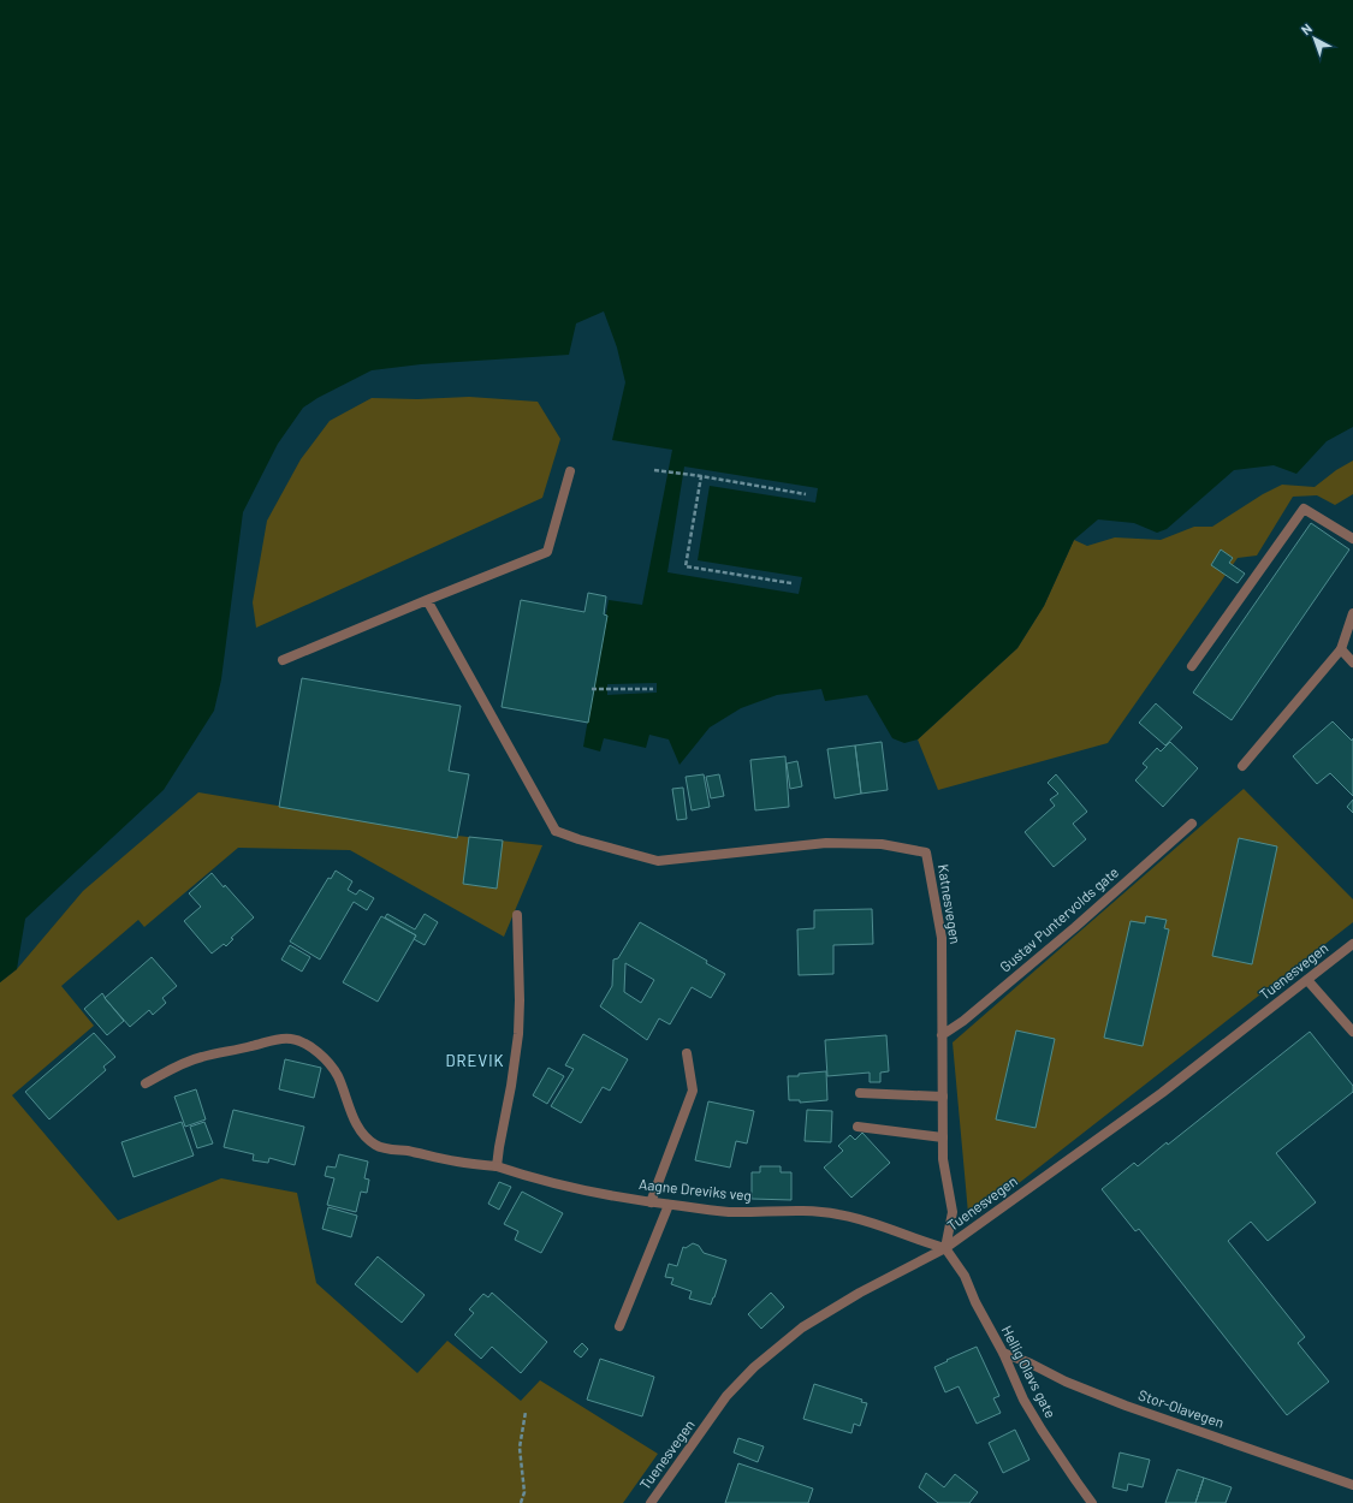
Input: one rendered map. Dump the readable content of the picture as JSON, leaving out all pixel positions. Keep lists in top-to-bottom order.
{
  "streets": {
    "street": [
      "Katnesvegen",
      "Gustav Puntervolds gate",
      "Tuenesvegen",
      "Aagne Dreviks veg",
      "Hellig Olavs gate",
      "Stor-Olavegen"
    ]
  },
  "crossings": [
    ["Katnesvegen", "Gustav Puntervolds gate"],
    ["Katnesvegen", "Tuenesvegen"],
    ["Katnesvegen", "Aagne Dreviks veg"],
    ["Katnesvegen", "Hellig Olavs gate"],
    ["Tuenesvegen", "Aagne Dreviks veg"],
    ["Tuenesvegen", "Hellig Olavs gate"],
    ["Aagne Dreviks veg", "Hellig Olavs gate"],
    ["Hellig Olavs gate", "Stor-Olavegen"]
  ],
  "districts": ["DREVIK"],
  "north": "top left"
}
